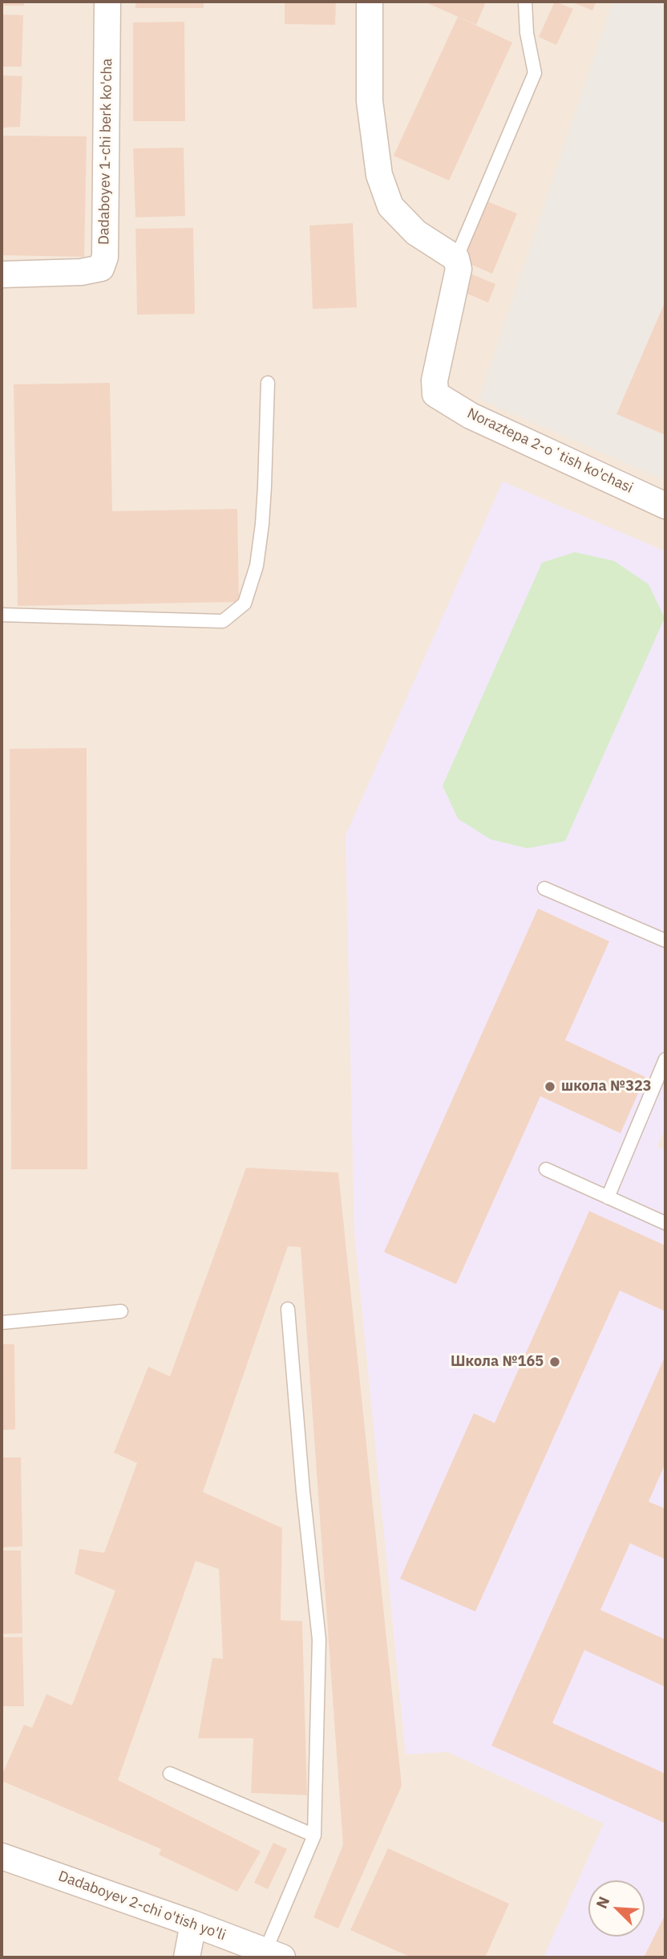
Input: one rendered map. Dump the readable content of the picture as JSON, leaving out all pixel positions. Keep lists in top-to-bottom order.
{
  "streets": {
    "street": ["Dadaboyev 1-chi berk ko'cha", "Noraztepa 2-oʻtish ko'chasi", "Dadaboyev 2-chi o'tish yo'li"]
  },
  "places": ["школа №323", "Школа №165"],
  "north": "top left"
}
